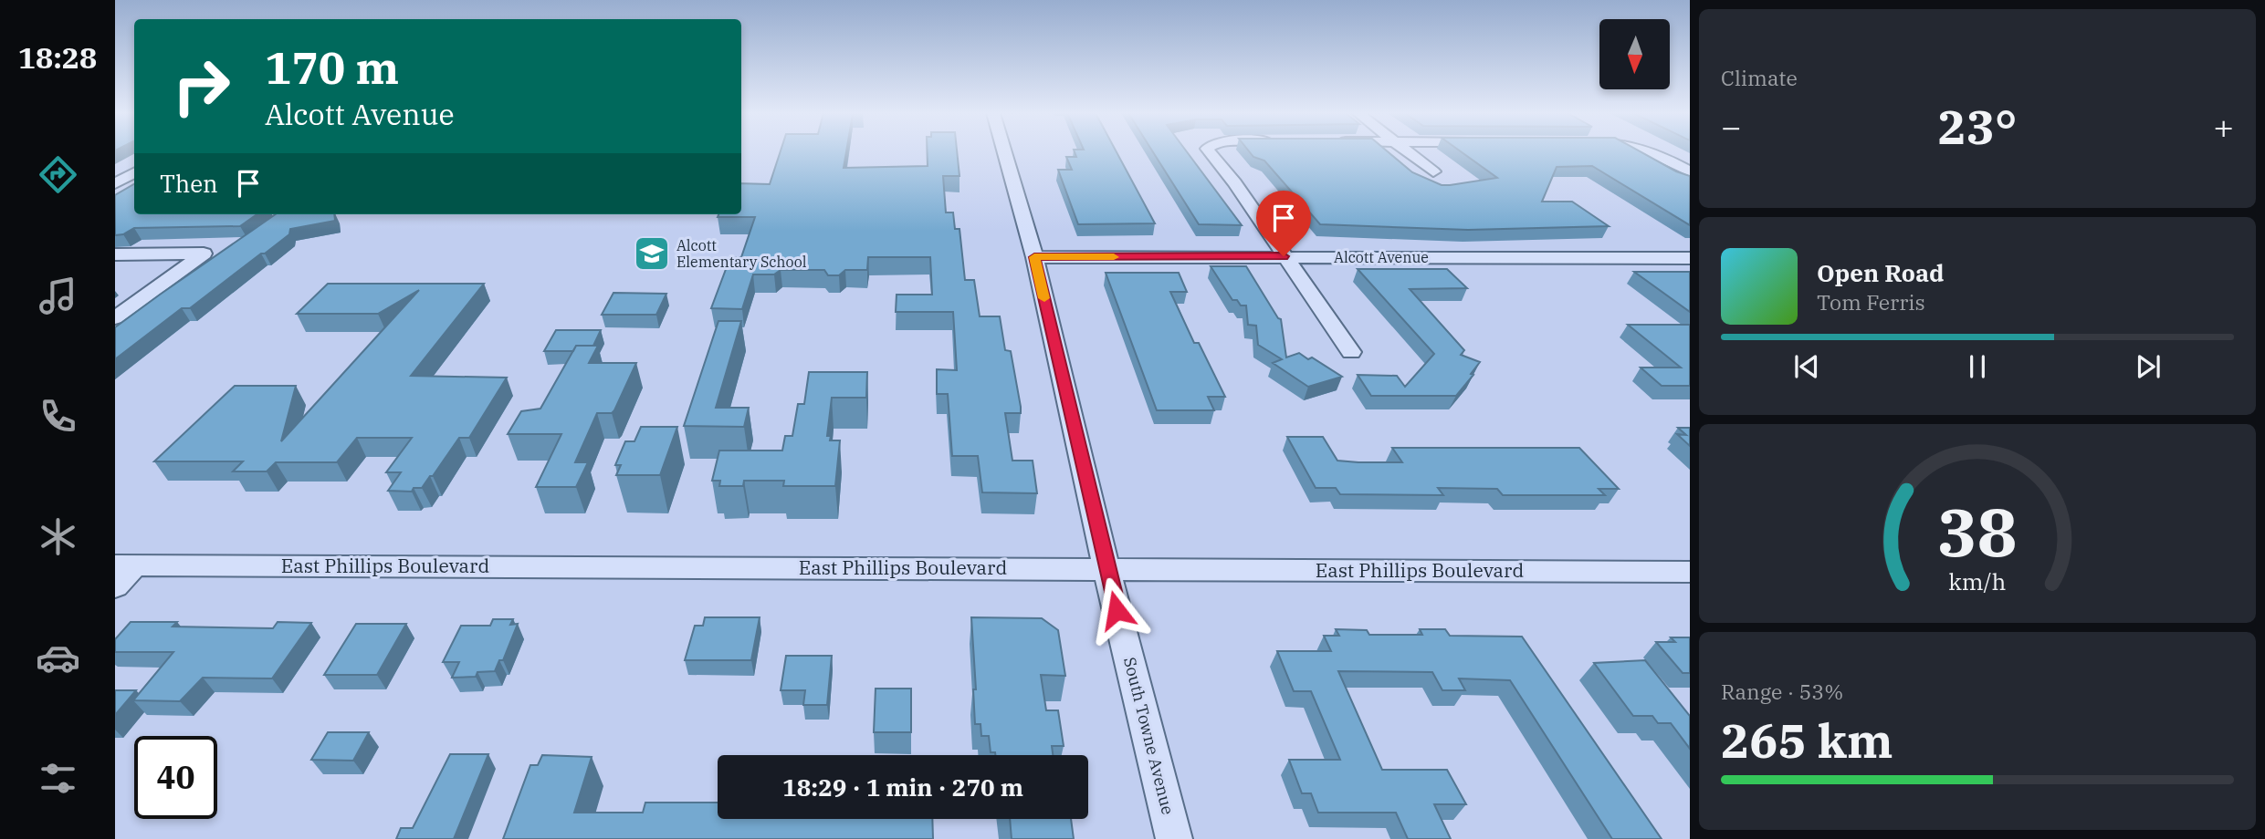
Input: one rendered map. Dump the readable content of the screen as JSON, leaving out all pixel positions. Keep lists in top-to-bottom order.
{
  "streets": {
    "street": ["Alcott Avenue", "East Phillips Boulevard", "South Towne Avenue"]
  },
  "crossings": [
    ["Alcott Avenue", "South Towne Avenue"],
    ["East Phillips Boulevard", "South Towne Avenue"]
  ],
  "places": {
    "school or university": ["Alcott Elementary School"]
  },
  "north": "bottom",
  "page": {
    "tabs": "18:28",
    "tile": [
      "Climate",
      ["Range · 53%", "265 km"]
    ],
    "turn": ["170 m", "Alcott Avenue"],
    "heat": ["−", "23°", "+"],
    "then": "Then",
    "song": ["Open Road", "Tom Ferris"],
    "limit": "40",
    "trip": "18:29 · 1 min · 270 m",
    "gauge": ["38", "km/h"]
  }
}
